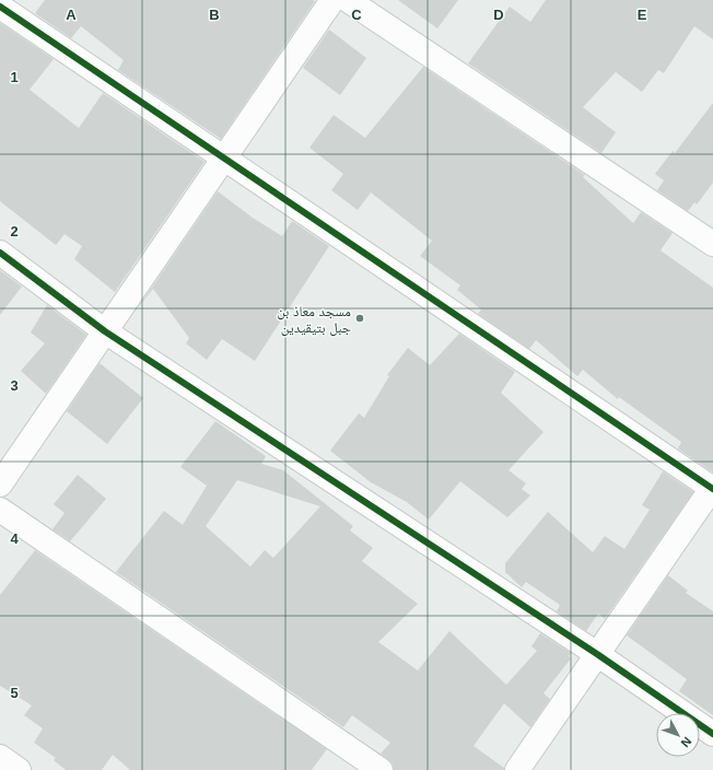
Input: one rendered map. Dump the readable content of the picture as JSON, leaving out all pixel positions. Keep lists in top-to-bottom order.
{
  "places": ["مسجد معاذ بن جبل بتيقيدين"],
  "north": "bottom right",
  "grid": {
    "columns": [
      "A",
      "B",
      "C",
      "D",
      "E"
    ],
    "rows": [
      "1",
      "2",
      "3",
      "4",
      "5"
    ]
  }
}
